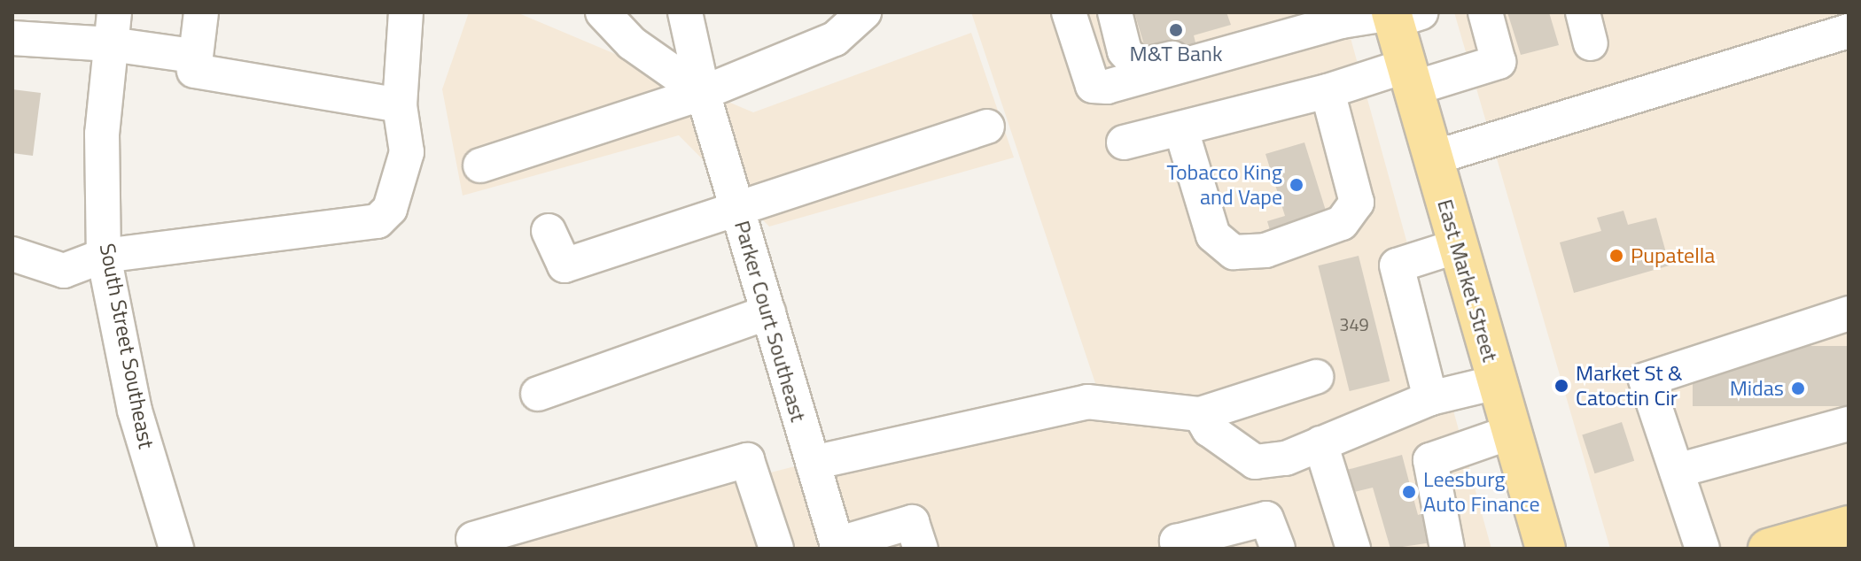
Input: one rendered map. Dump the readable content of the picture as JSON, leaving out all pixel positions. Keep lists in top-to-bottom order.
{
  "streets": {
    "main road": ["East Market Street"],
    "street": ["Parker Court Southeast", "South Street Southeast"]
  },
  "places": [
    "M&T Bank",
    "Tobacco King and Vape",
    "Pupatella",
    "Market St & Catoctin Cir",
    "Midas",
    "Leesburg Auto Finance"
  ],
  "house_numbers": ["349"]
}
